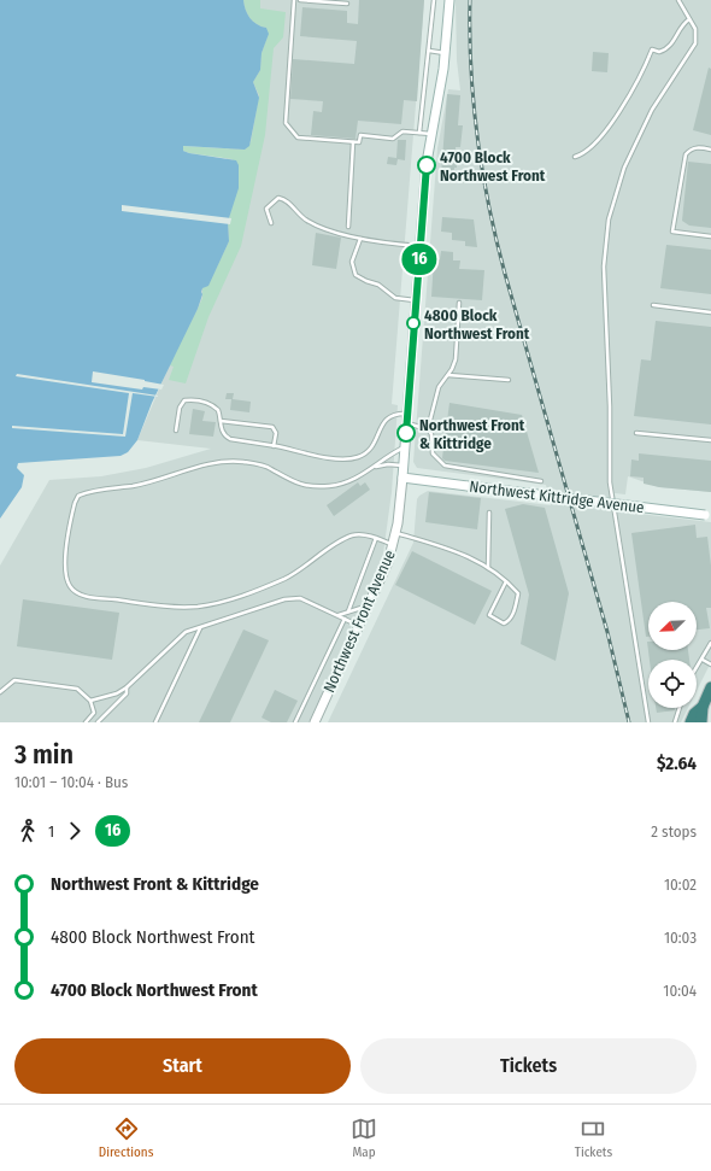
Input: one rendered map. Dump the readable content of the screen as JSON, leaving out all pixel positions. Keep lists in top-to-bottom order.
{
  "streets": {
    "main road": ["Northwest Kittridge Avenue", "Northwest Front Avenue"]
  },
  "crossings": [
    ["Northwest Kittridge Avenue", "Northwest Front Avenue"]
  ],
  "places": ["4700 Block Northwest Front", "4800 Block Northwest Front", "Northwest Front & Kittridge"],
  "lines": ["bus line 16"],
  "north": "bottom left",
  "page": {
    "on_map": "16",
    "heading": ["3 min", "10:01 – 10:04 · Bus", "$2.64"],
    "legs": ["1", "16", "2 stops"],
    "list": [
      {
        "name": "Northwest Front & Kittridge",
        "value": "10:02"
      },
      {
        "name": "4800 Block Northwest Front",
        "value": "10:03"
      },
      {
        "name": "4700 Block Northwest Front",
        "value": "10:04"
      }
    ],
    "buttons": ["Start", "Tickets"],
    "tabs": ["Directions", "Map", "Tickets"]
  }
}
